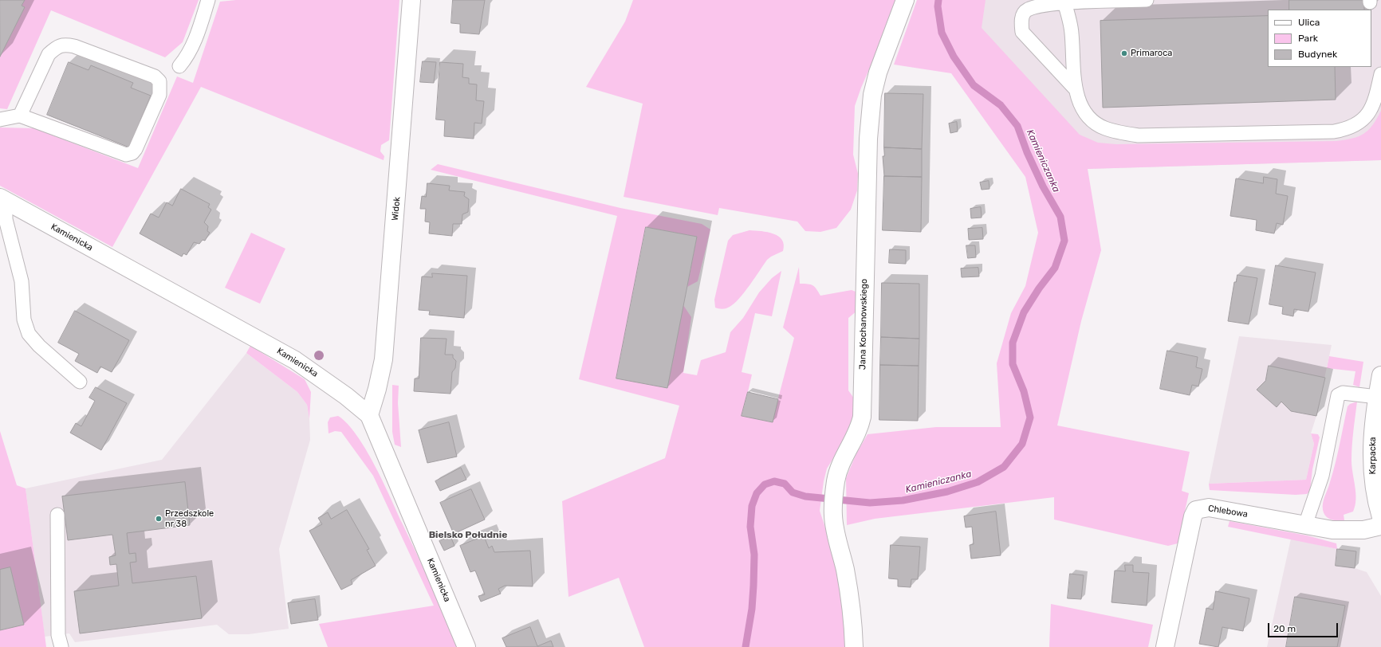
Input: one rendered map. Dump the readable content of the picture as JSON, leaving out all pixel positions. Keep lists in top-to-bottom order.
{
  "streets": {
    "street": [
      "Widok",
      "Kamienicka",
      "Jana Kochanowskiego",
      "Karpacka",
      "Chlebowa"
    ]
  },
  "crossings": [
    ["Widok", "Kamienicka"]
  ],
  "districts": ["Bielsko Południe"],
  "water": ["Kamieniczanka"],
  "places": ["Primaroca", "Przedszkole nr 38"],
  "legend": ["Ulica", "Park", "Budynek"],
  "scale_bar": "20 m"
}
